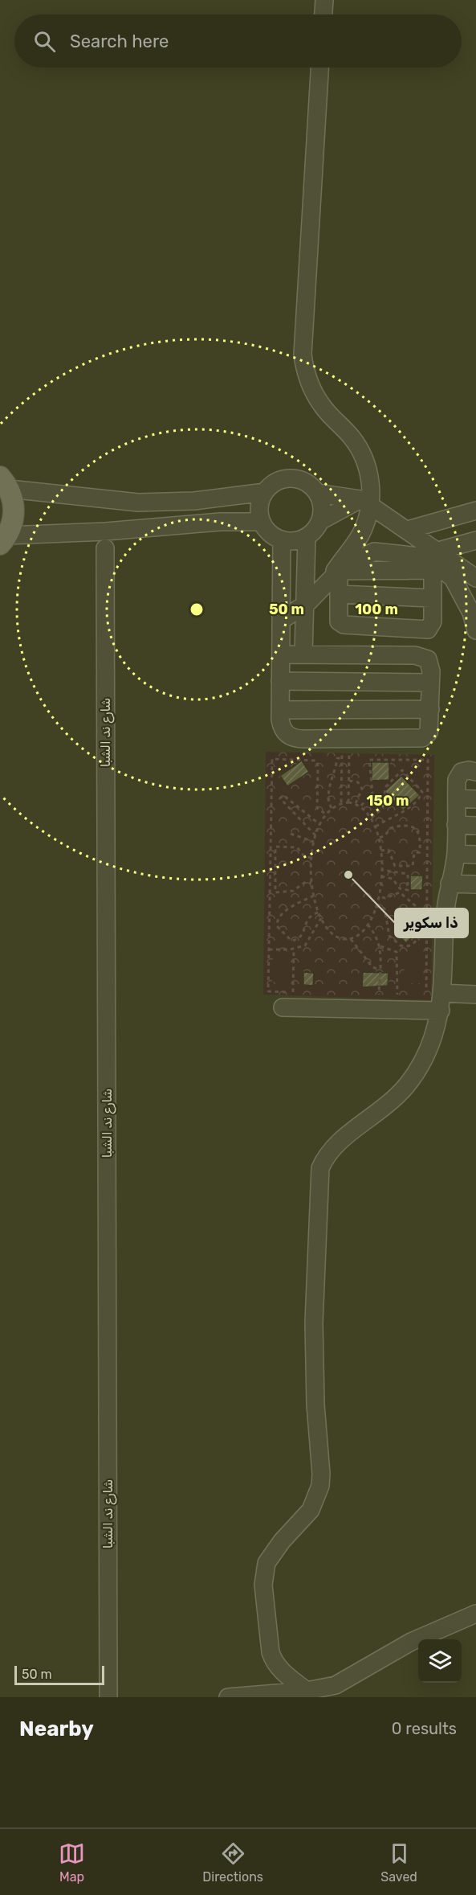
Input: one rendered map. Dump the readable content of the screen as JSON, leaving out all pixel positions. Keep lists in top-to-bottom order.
{
  "streets": {
    "street": ["شارع ند الشبا"]
  },
  "places": ["ذا سكوير"],
  "scale_bar": "50 m",
  "page": {
    "search": "Search here",
    "scale": "50 m",
    "heading": ["Nearby", "0 results"],
    "nav": ["Map", "Directions", "Saved"]
  },
  "rings": ["50 m", "100 m", "150 m"]
}
